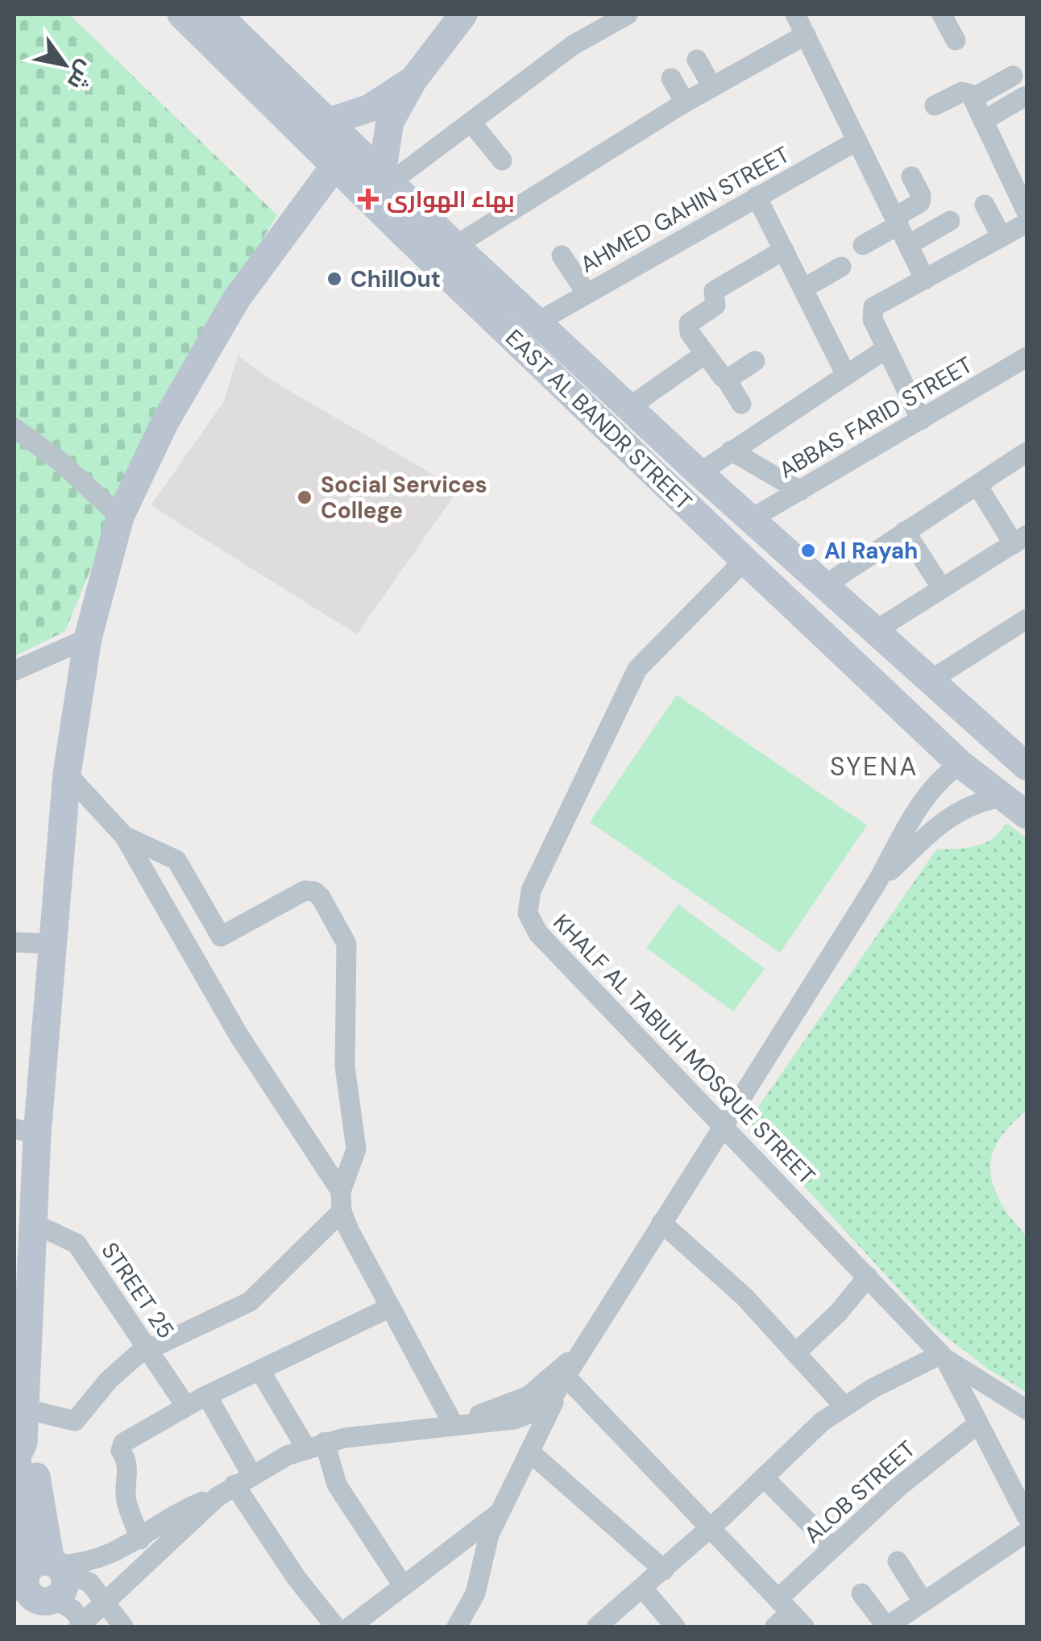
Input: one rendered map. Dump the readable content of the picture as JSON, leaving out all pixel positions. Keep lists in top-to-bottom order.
{
  "streets": {
    "main road": ["EAST AL BANDR STREET"],
    "street": [
      "AHMED GAHIN STREET",
      "ABBAS FARID STREET",
      "KHALF AL TABIUH MOSQUE STREET",
      "STREET 25",
      "ALOB STREET"
    ]
  },
  "crossings": [
    ["AHMED GAHIN STREET", "EAST AL BANDR STREET"],
    ["ABBAS FARID STREET", "EAST AL BANDR STREET"],
    ["EAST AL BANDR STREET", "KHALF AL TABIUH MOSQUE STREET"],
    ["KHALF AL TABIUH MOSQUE STREET", "ALOB STREET"]
  ],
  "districts": ["SYENA"],
  "places": {
    "health": ["بهاء الهوارى"],
    "other": ["ChillOut", "Social Services College", "Al Rayah"]
  },
  "north": "bottom right"
}
